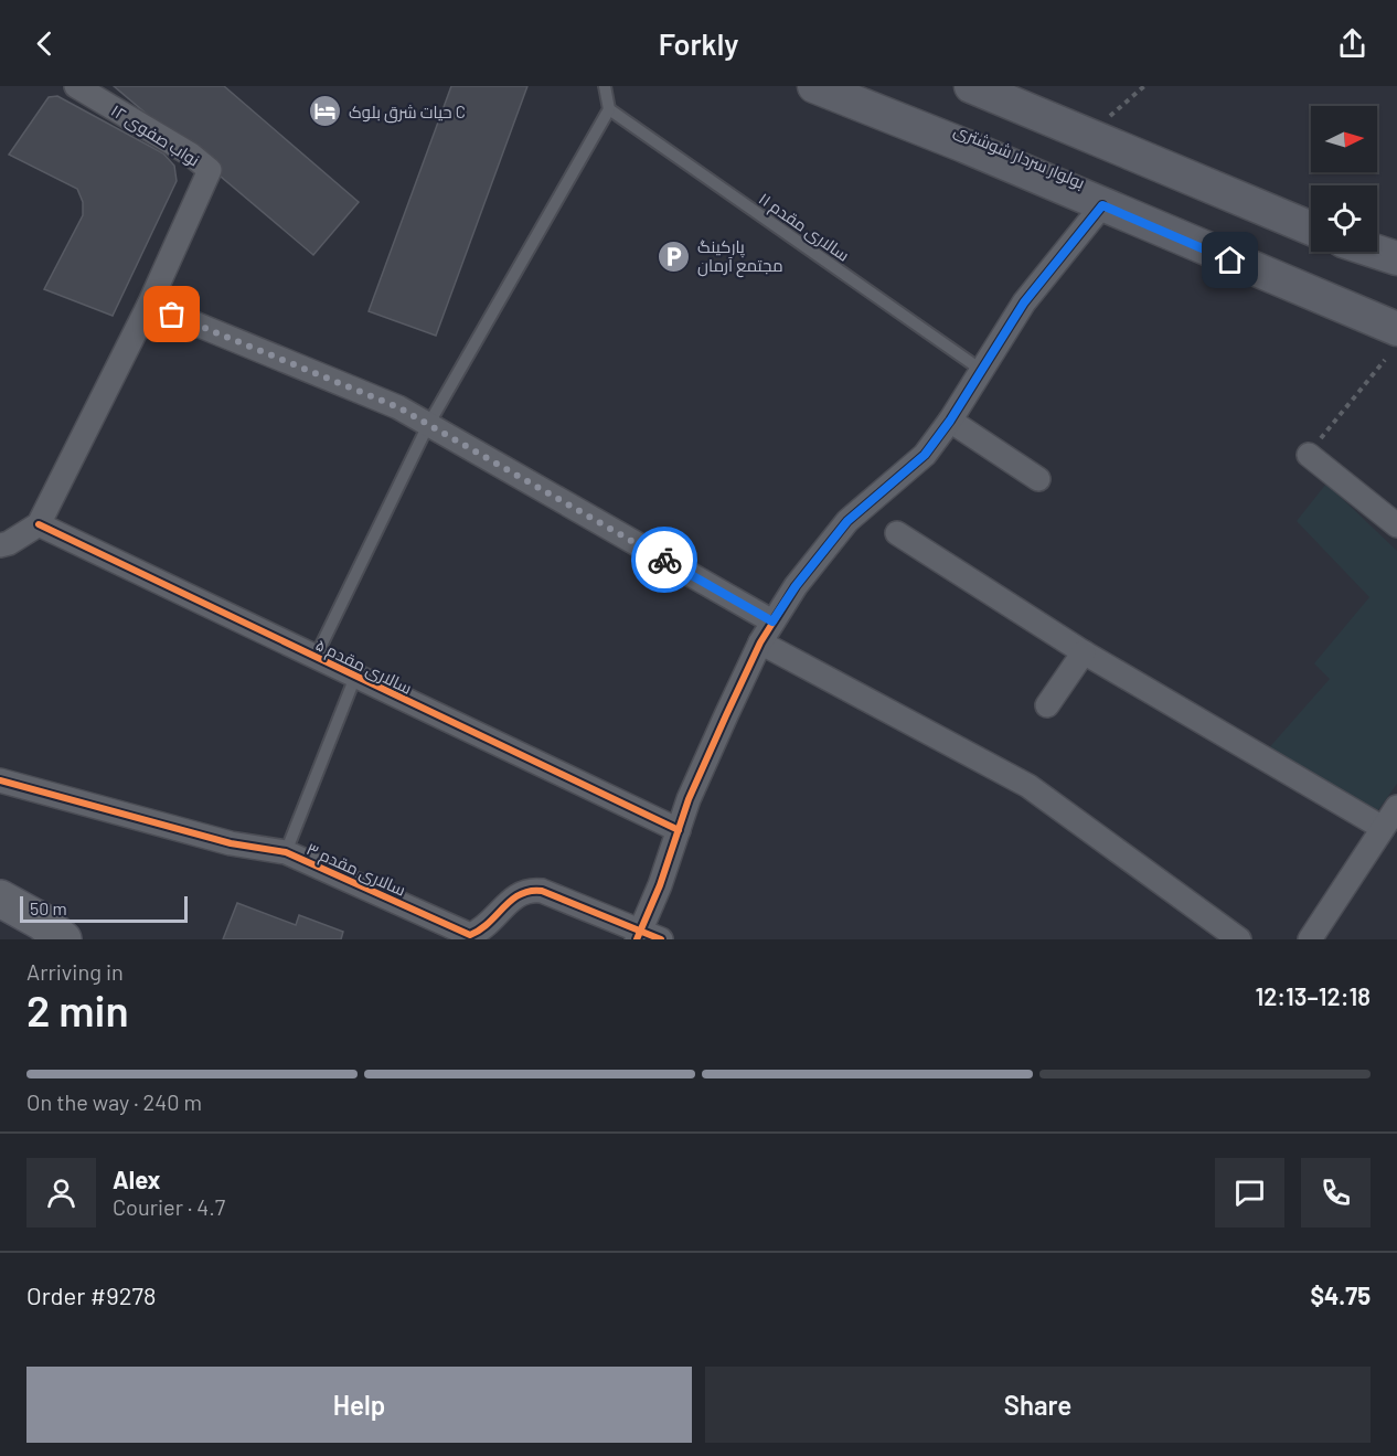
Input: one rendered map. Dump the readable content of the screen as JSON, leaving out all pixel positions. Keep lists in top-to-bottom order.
{
  "streets": {
    "street": [
      "نواب صفوی ۱۲",
      "بولوار سردار شوشتری",
      "سالاری مقدم ۵",
      "سالاری مقدم ۳"
    ],
    "lane": ["سالاری مقدم ۱۱"]
  },
  "places": {
    "hotel": ["حیات شرق بلوک C"],
    "parking": ["پارکینگ مجتمع آرمان"]
  },
  "scale_bar": "50 m",
  "north": "right",
  "page": {
    "header": "Forkly",
    "scale": "50 m",
    "heading": ["2 min", "Arriving in", "12:13–12:18"],
    "panel": [
      "Alex",
      "Courier · 4.7",
      "Order #9278",
      "$4.75"
    ],
    "bar": "On the way · 240 m",
    "buttons": ["Help", "Share"]
  }
}
